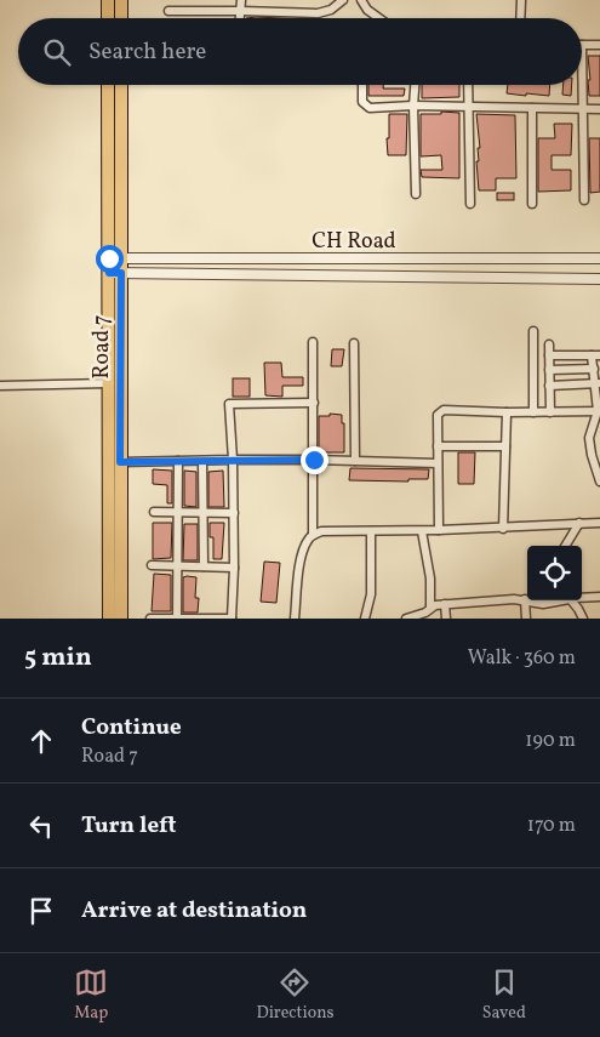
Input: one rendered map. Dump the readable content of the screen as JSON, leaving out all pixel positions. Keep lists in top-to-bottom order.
{
  "streets": {
    "main road": ["Road 7"],
    "street": ["CH Road"]
  },
  "crossings": [
    ["CH Road", "Road 7"]
  ],
  "page": {
    "search": "Search here",
    "heading": ["5 min", "Walk · 360 m"],
    "list": [
      ["Continue", "Road 7", "190 m"],
      ["Turn left", "170 m"],
      "Arrive at destination"
    ],
    "nav": ["Map", "Directions", "Saved"]
  }
}
